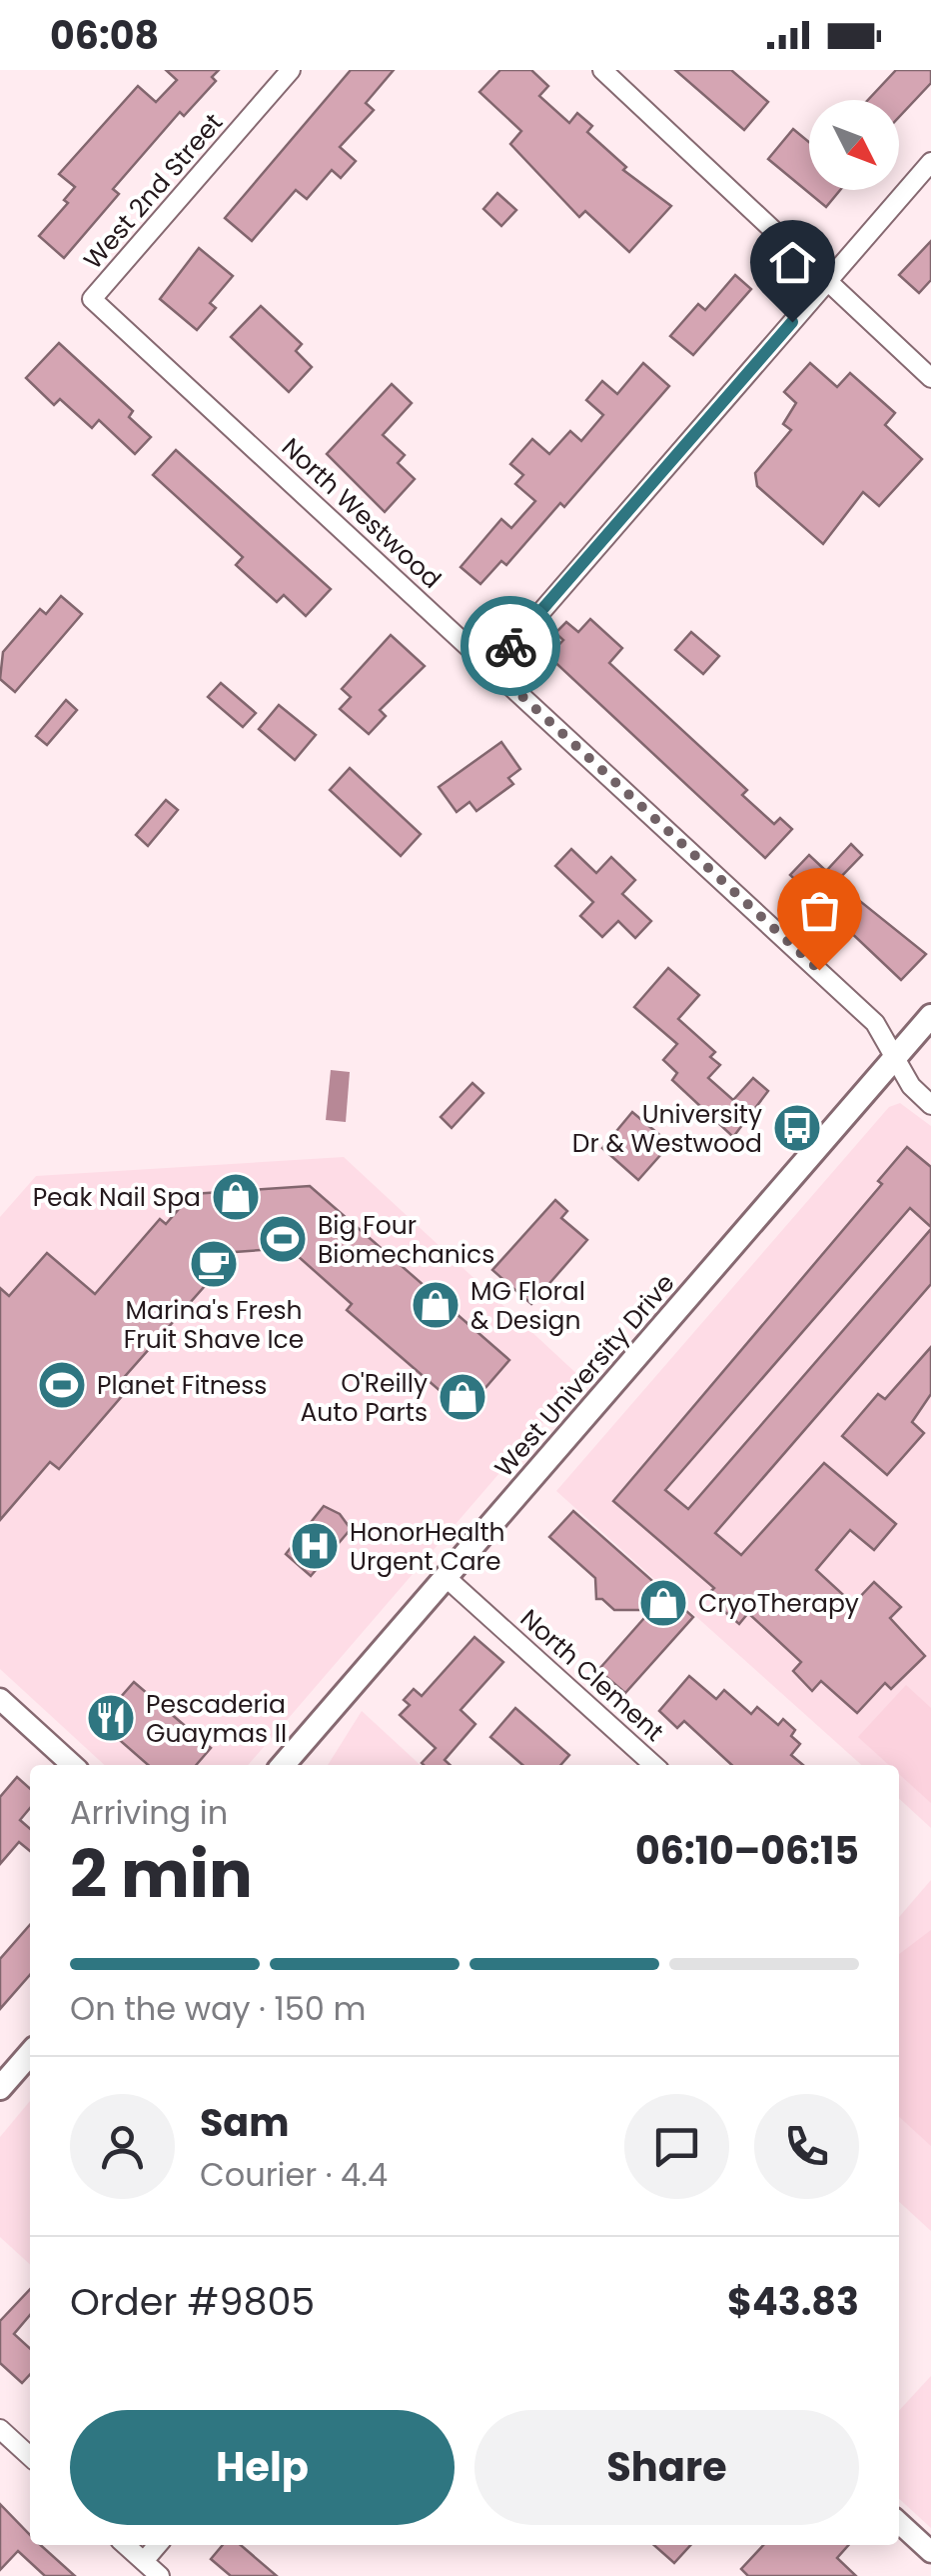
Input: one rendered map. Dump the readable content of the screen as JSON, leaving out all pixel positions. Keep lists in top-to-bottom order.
{
  "streets": {
    "main road": ["West University Drive"],
    "street": ["West 2nd Street", "North Westwood", "North Clement"]
  },
  "crossings": [
    ["West 2nd Street", "North Westwood"],
    ["North Westwood", "West University Drive"],
    ["West University Drive", "North Clement"]
  ],
  "places": {
    "bus stop": ["University Dr & Westwood"],
    "shop": [
      "Peak Nail Spa",
      "MG Floral & Design",
      "O'Reilly Auto Parts",
      "CryoTherapy"
    ],
    "sports": ["Big Four Biomechanics", "Planet Fitness"],
    "cafe": ["Marina's Fresh Fruit Shave Ice"],
    "hospital": ["HonorHealth Urgent Care"],
    "restaurant": ["Pescaderia Guaymas II"]
  },
  "north": "bottom right",
  "page": {
    "status": "06:08",
    "heading": ["2 min", "Arriving in", "06:10–06:15"],
    "panel": [
      "Sam",
      "Courier · 4.4",
      "Order #9805",
      "$43.83"
    ],
    "bar": "On the way · 150 m",
    "buttons": ["Help", "Share"]
  }
}
